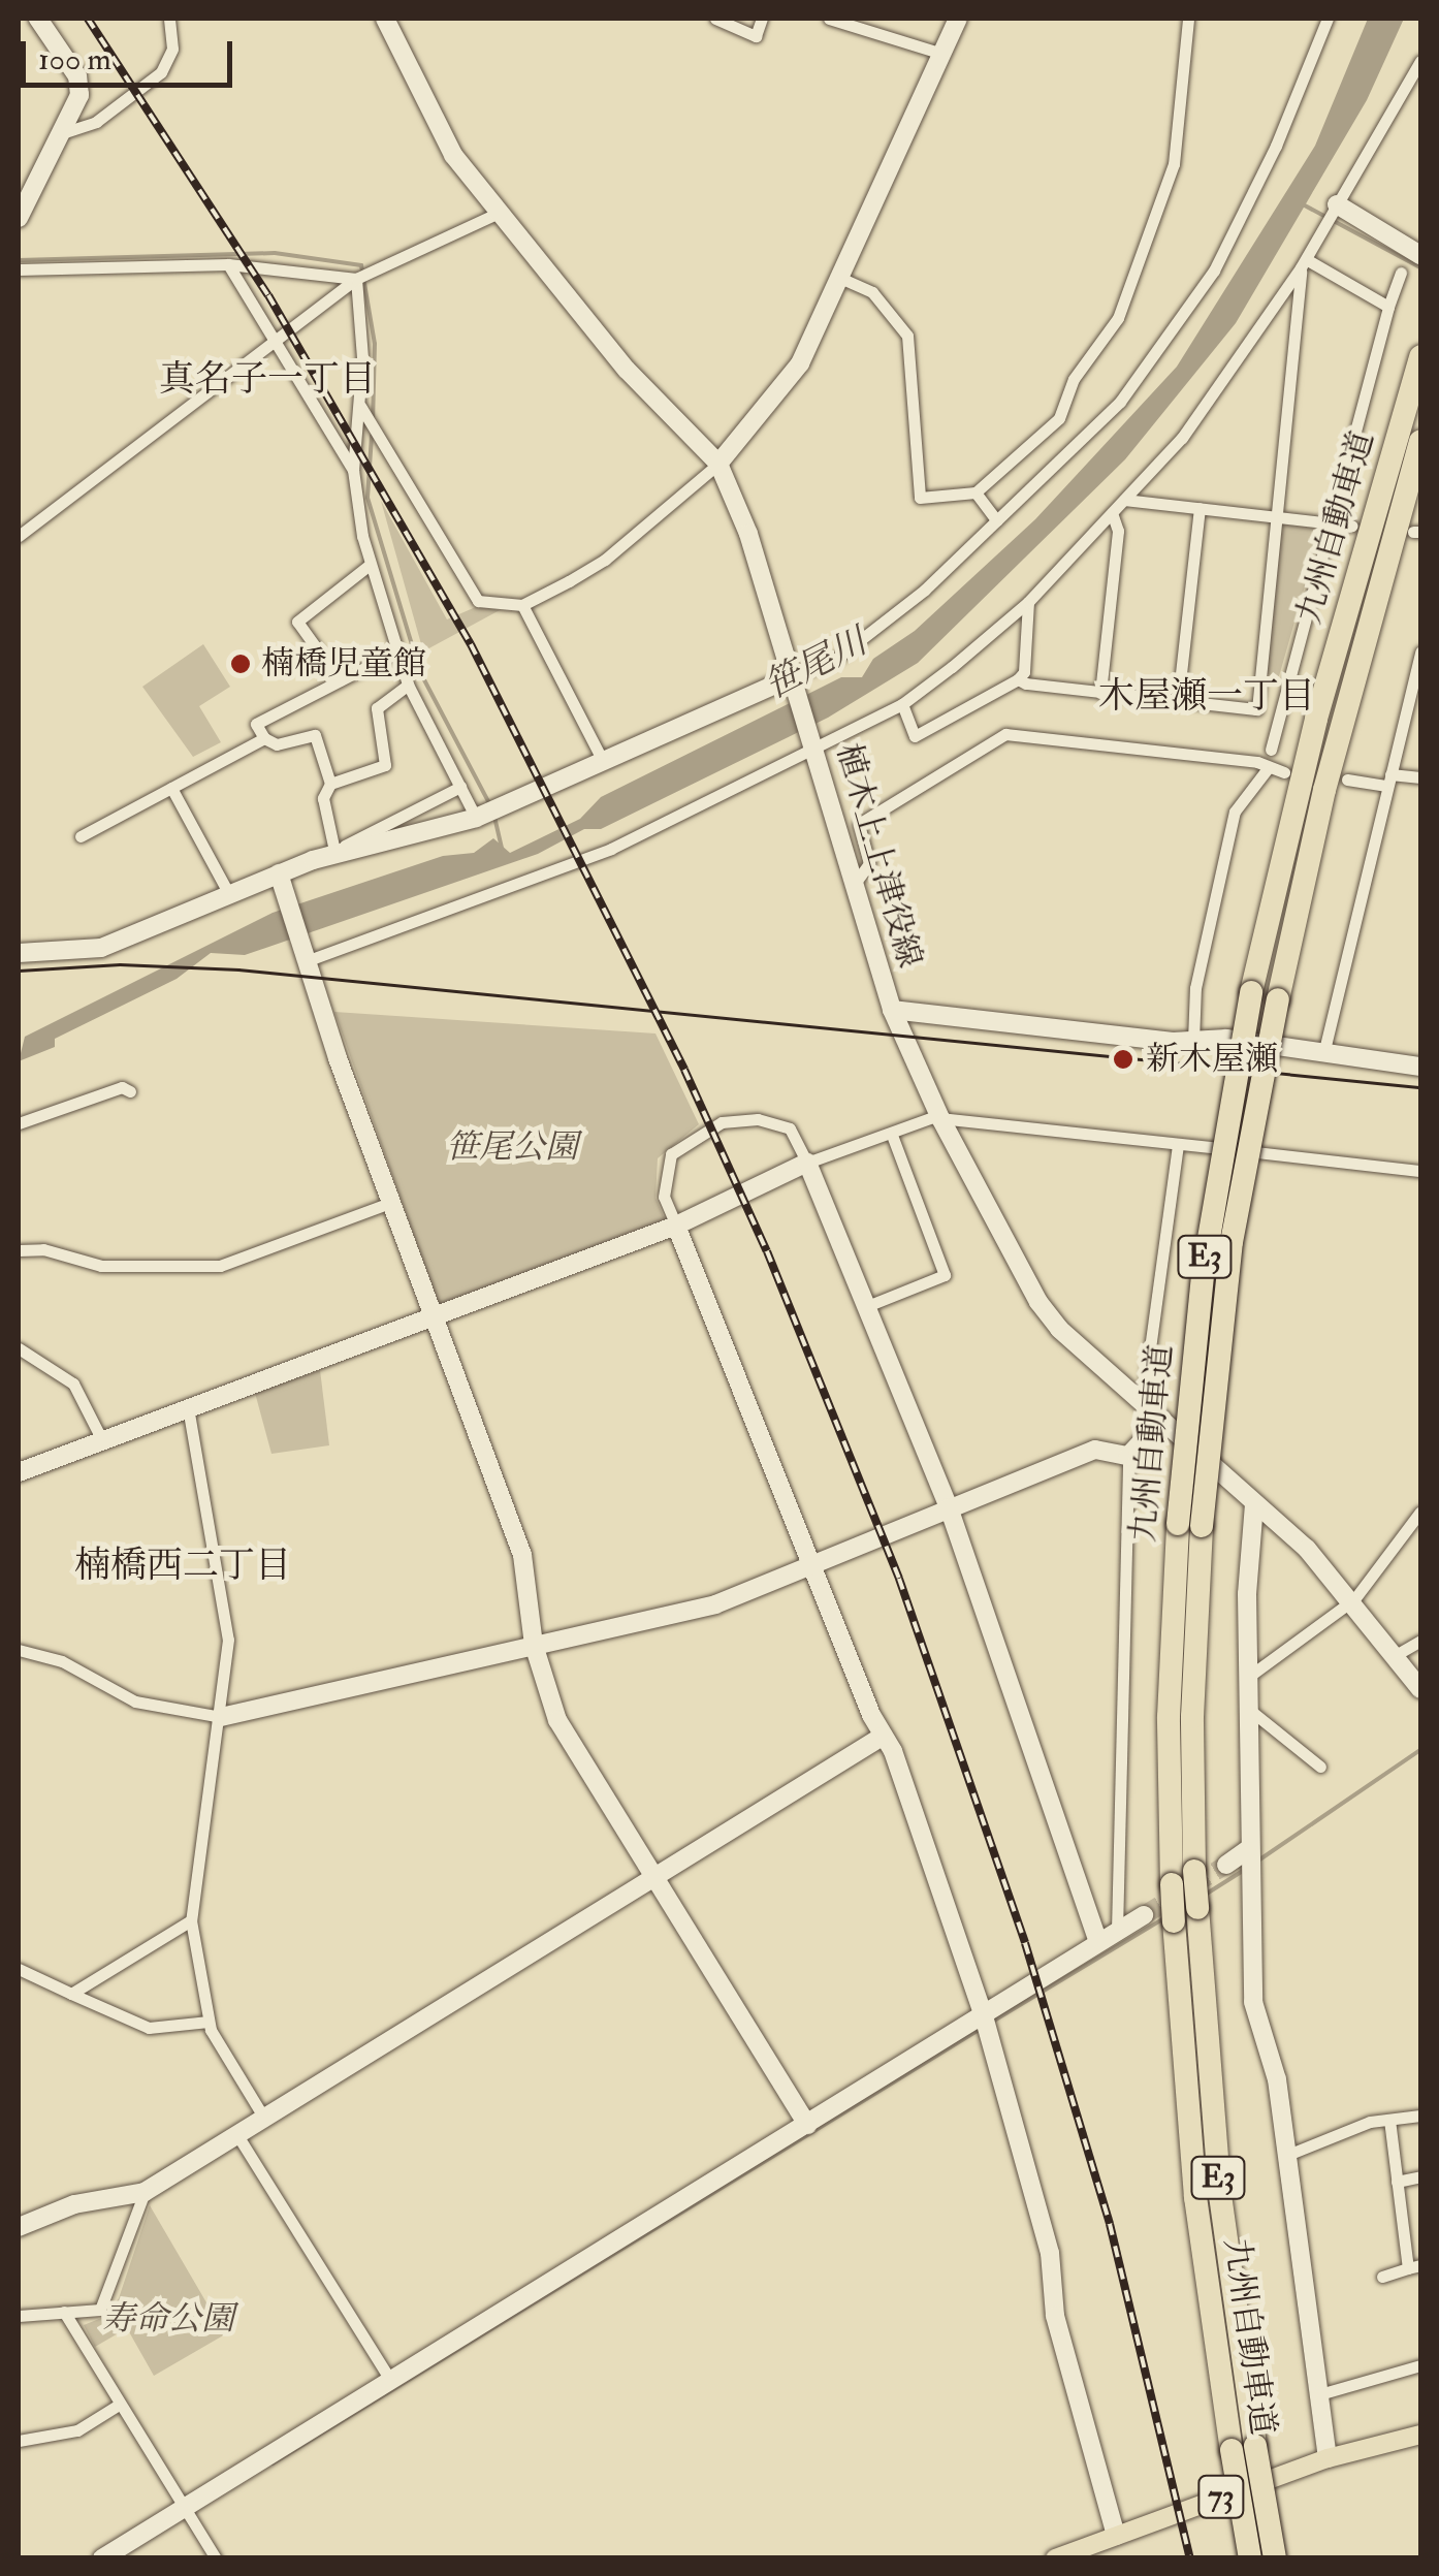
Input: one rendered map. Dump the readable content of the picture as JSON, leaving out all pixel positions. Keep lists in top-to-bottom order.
{
  "streets": {
    "highway": ["九州自動車道", "E3"],
    "main road": ["73"],
    "street": ["植木上上津役線"]
  },
  "districts": ["真名子一丁目", "木屋瀬一丁目", "楠橋西二丁目"],
  "water": ["笹尾川"],
  "parks": ["笹尾公園", "寿命公園"],
  "places": ["楠橋児童館", "新木屋瀬"],
  "scale_bar": "100 m"
}
